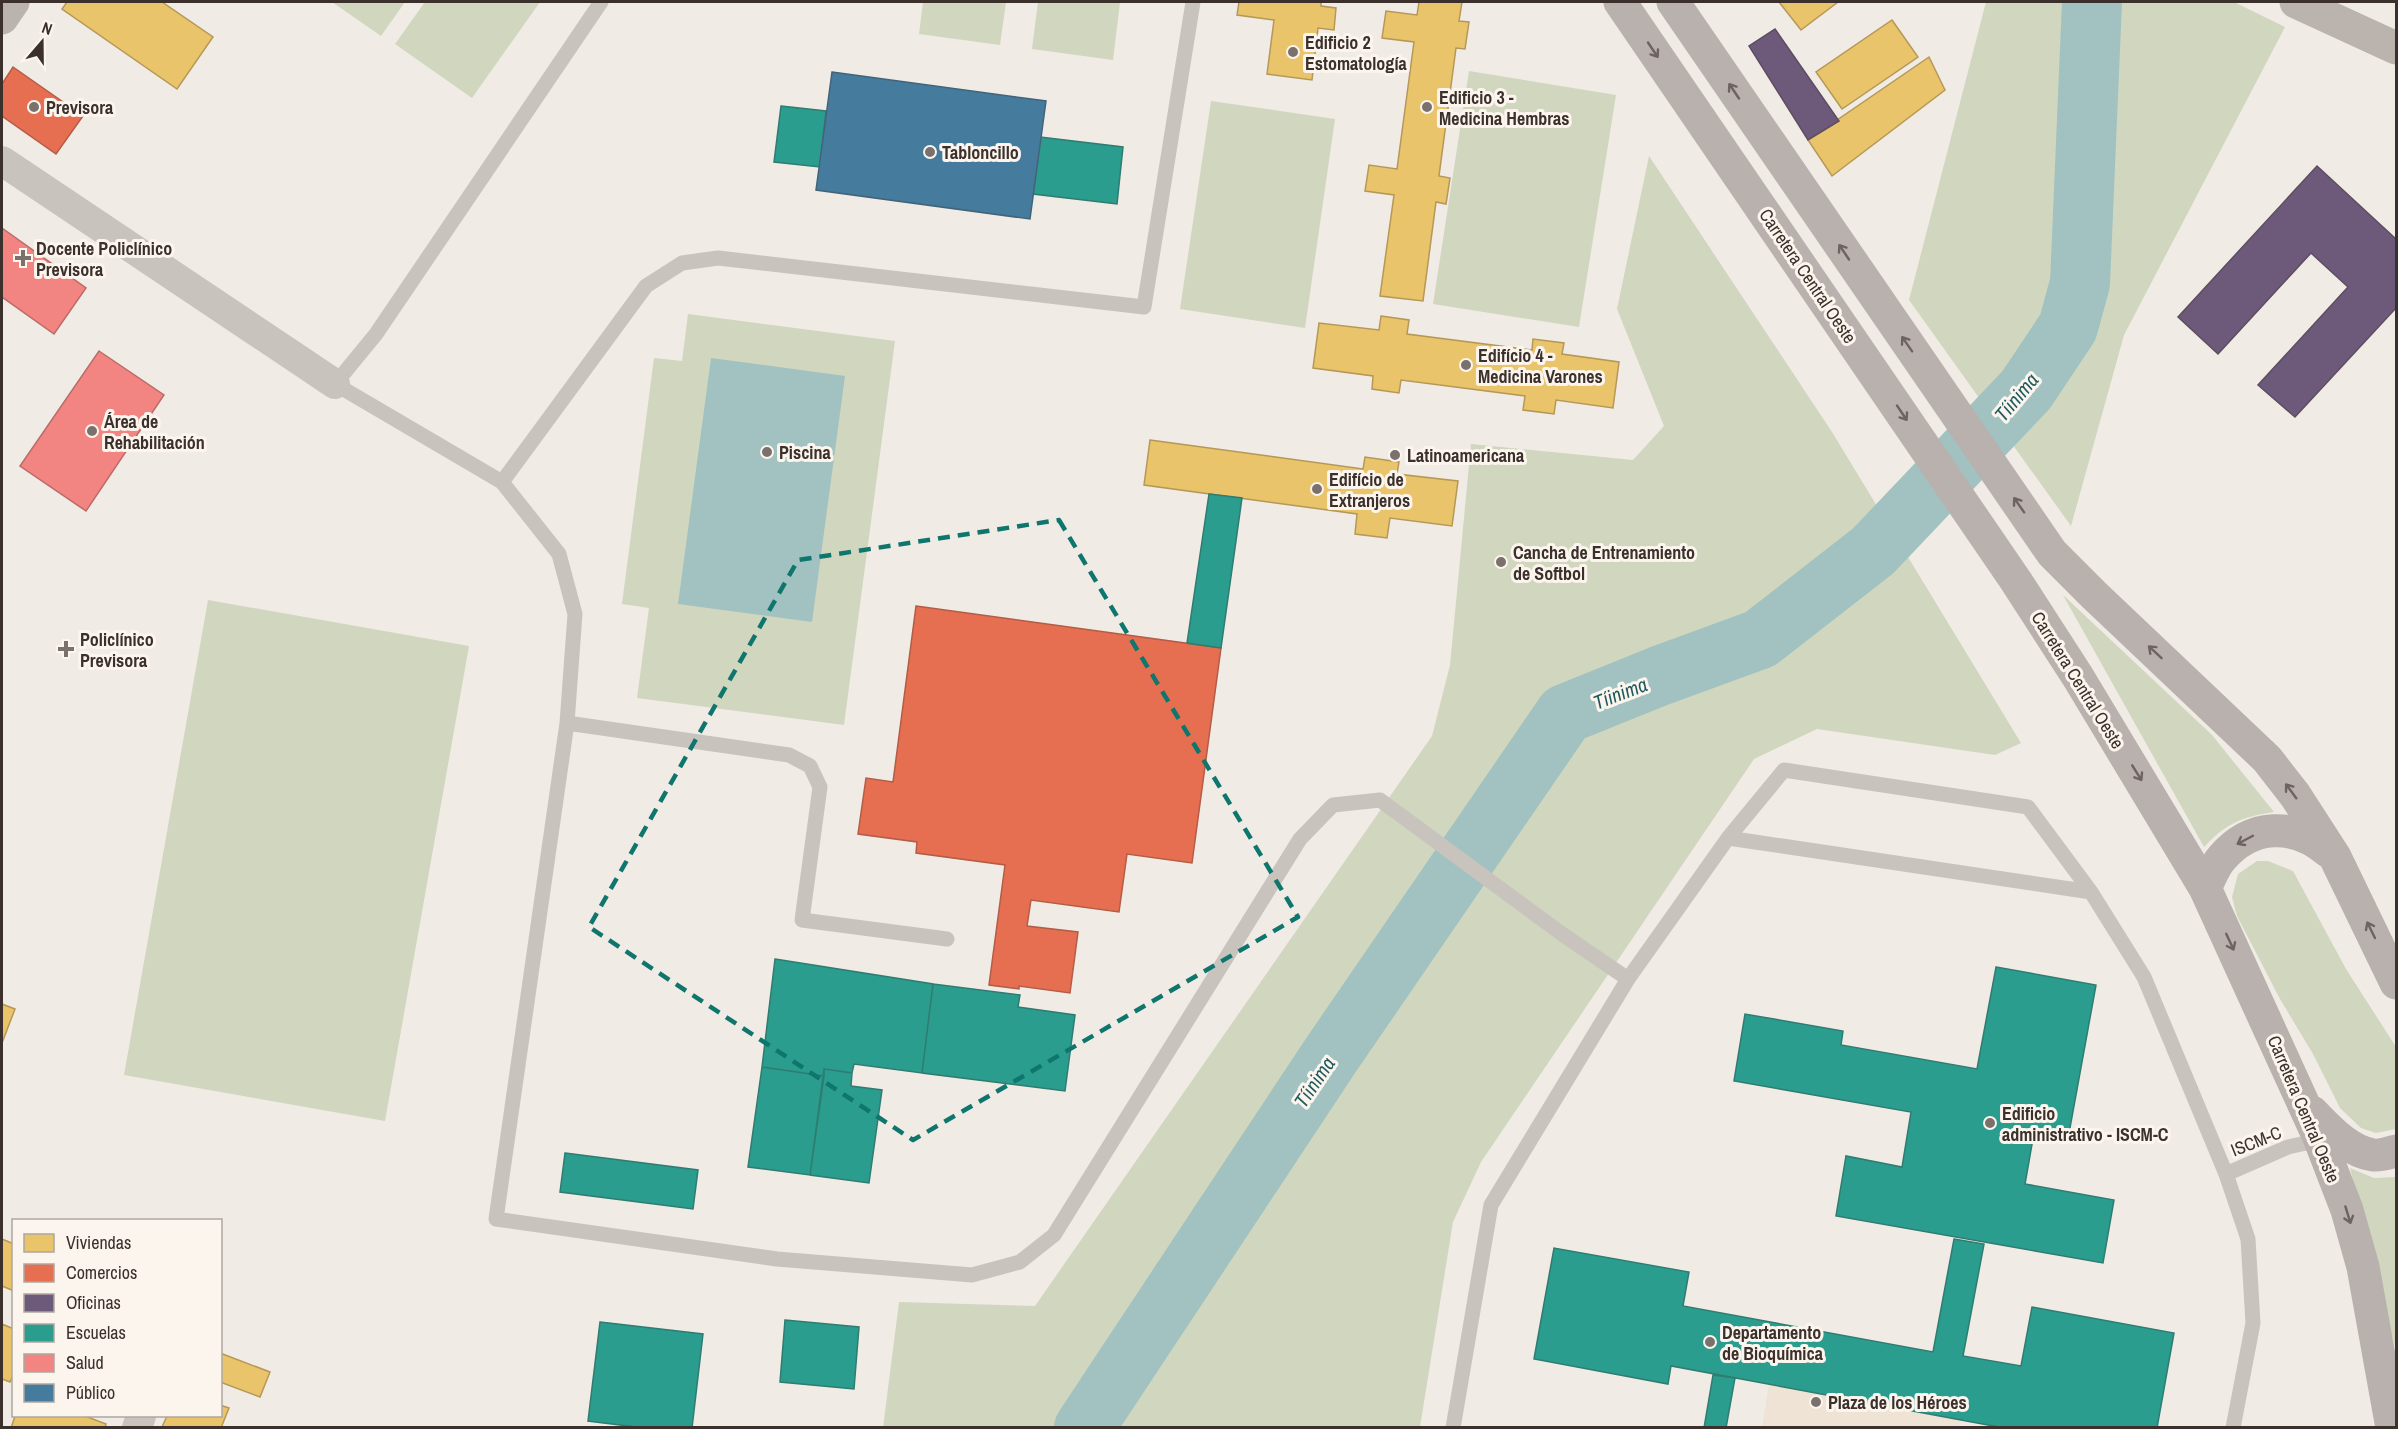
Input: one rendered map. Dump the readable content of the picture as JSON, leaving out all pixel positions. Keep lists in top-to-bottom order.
{
  "streets": {
    "main road": ["Carretera Central Oeste"],
    "lane": ["ISCM-C"]
  },
  "crossings": [
    ["Carretera Central Oeste", "ISCM-C"]
  ],
  "water": ["Tíinima"],
  "places": {
    "other": [
      "Edificio 2 Estomatología",
      "Previsora",
      "Edificio 3 - Medicina Hembras",
      "Tabloncillo",
      "Edifício 4 - Medicina Varones",
      "Área de Rehabilitación",
      "Piscina",
      "Latinoamericana",
      "Edifício de Extranjeros",
      "Cancha de Entrenamiento de Softbol",
      "Edificio administrativo - ISCM-C",
      "Departamento de Bioquímica",
      "Plaza de los Héroes"
    ],
    "health": ["Docente Policlínico Previsora", "Policlínico Previsora"]
  },
  "legend": [
    "Viviendas",
    "Comercios",
    "Oficinas",
    "Escuelas",
    "Salud",
    "Público"
  ],
  "north": "top"
}
